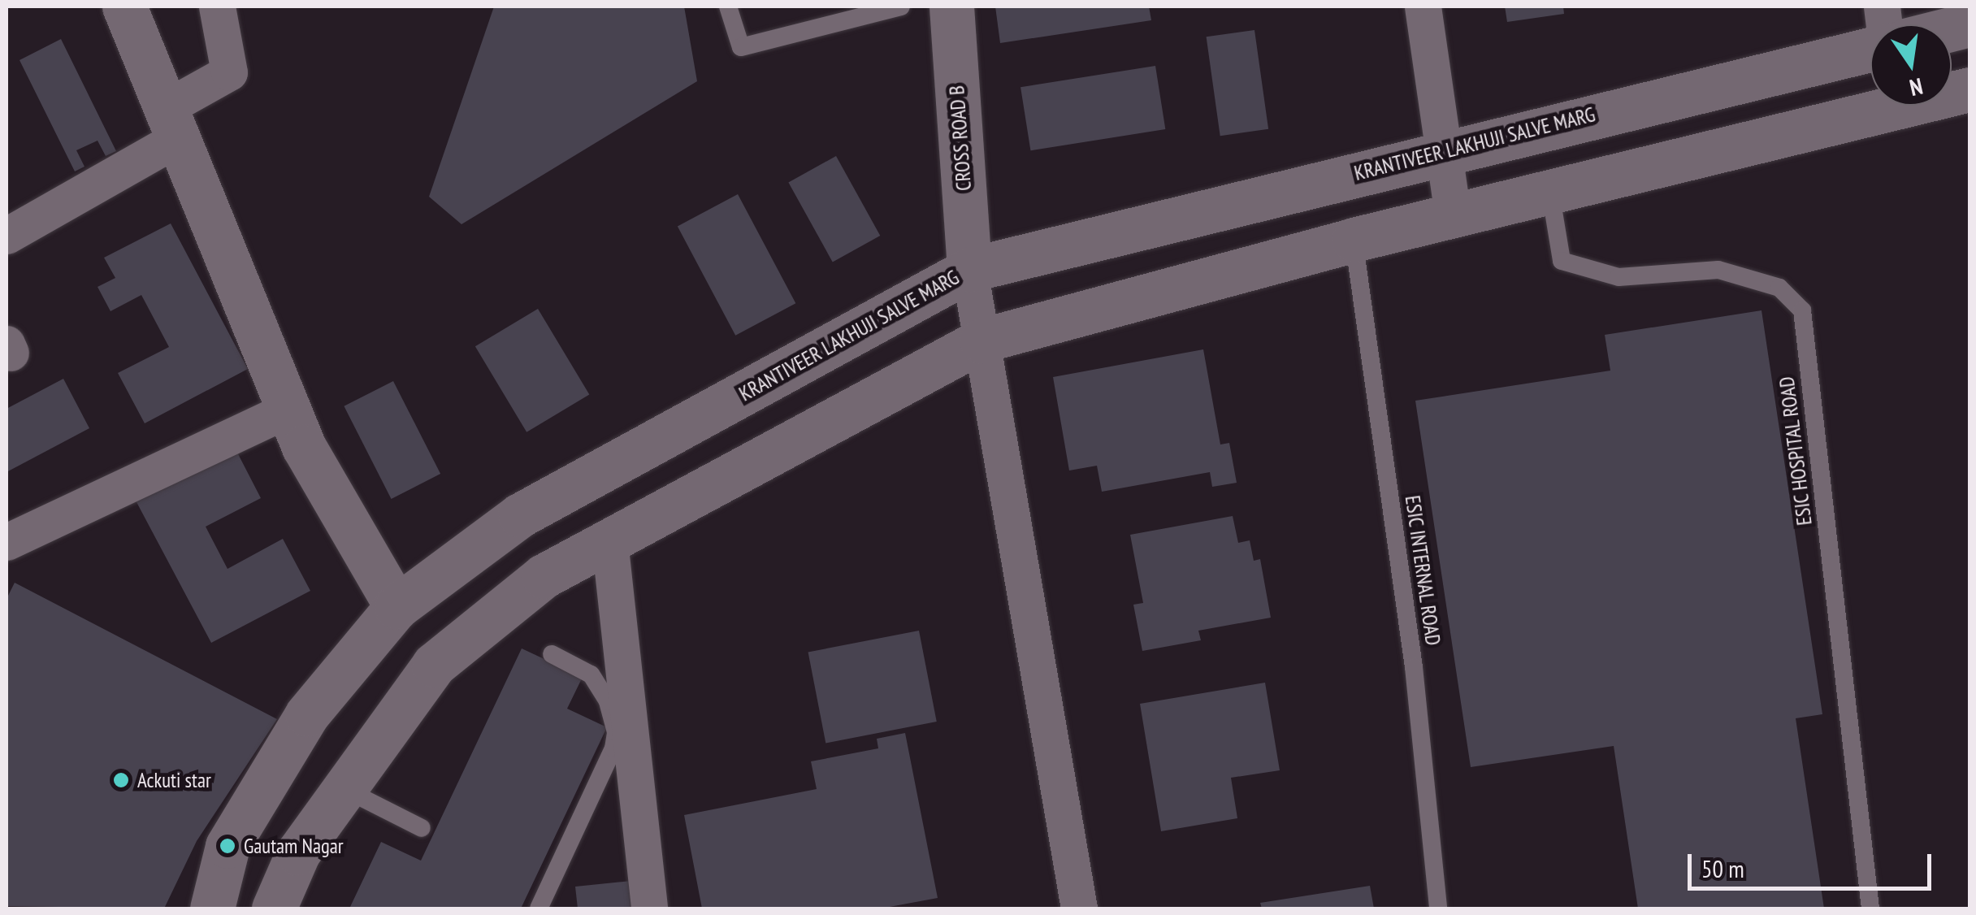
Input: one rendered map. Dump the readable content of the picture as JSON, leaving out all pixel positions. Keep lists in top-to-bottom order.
{
  "streets": {
    "main road": ["CROSS ROAD B", "KRANTIVEER LAKHUJI SALVE MARG"],
    "lane": ["ESIC HOSPITAL ROAD", "ESIC INTERNAL ROAD"]
  },
  "crossings": [
    ["CROSS ROAD B", "KRANTIVEER LAKHUJI SALVE MARG"]
  ],
  "places": ["Ackuti star", "Gautam Nagar"],
  "scale_bar": "50 m",
  "north": "bottom"
}
